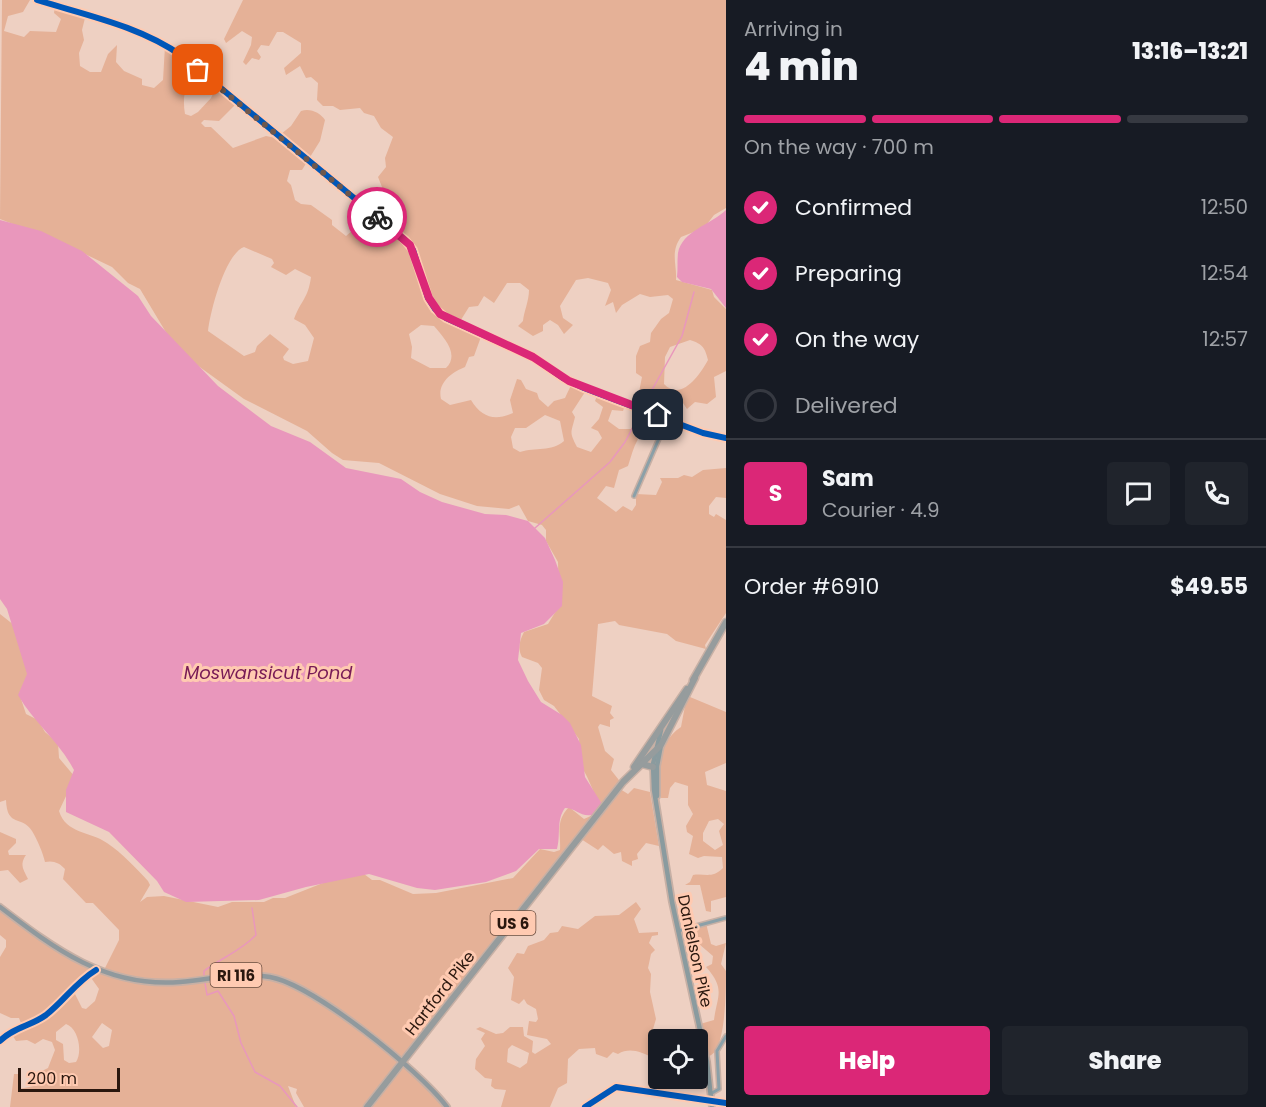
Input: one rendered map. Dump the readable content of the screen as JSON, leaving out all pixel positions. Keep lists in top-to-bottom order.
{
  "streets": {
    "highway": ["US 6", "Hartford Pike"],
    "main road": ["RI 116"],
    "street": ["Danielson Pike"]
  },
  "crossings": [
    ["Danielson Pike", "Hartford Pike"],
    ["RI 116", "Hartford Pike"]
  ],
  "water": ["Moswansicut Pond"],
  "scale_bar": "200 m",
  "page": {
    "heading": ["4 min", "Arriving in", "13:16–13:21"],
    "panel": [
      "Sam",
      "Courier · 4.9",
      "Order #6910",
      "$49.55"
    ],
    "bar": "On the way · 700 m",
    "list": [
      ["Confirmed", "12:50"],
      ["Preparing", "12:54"],
      ["On the way", "12:57"],
      "Delivered"
    ],
    "round": "S",
    "buttons": ["Help", "Share"],
    "scale": "200 m"
  }
}
